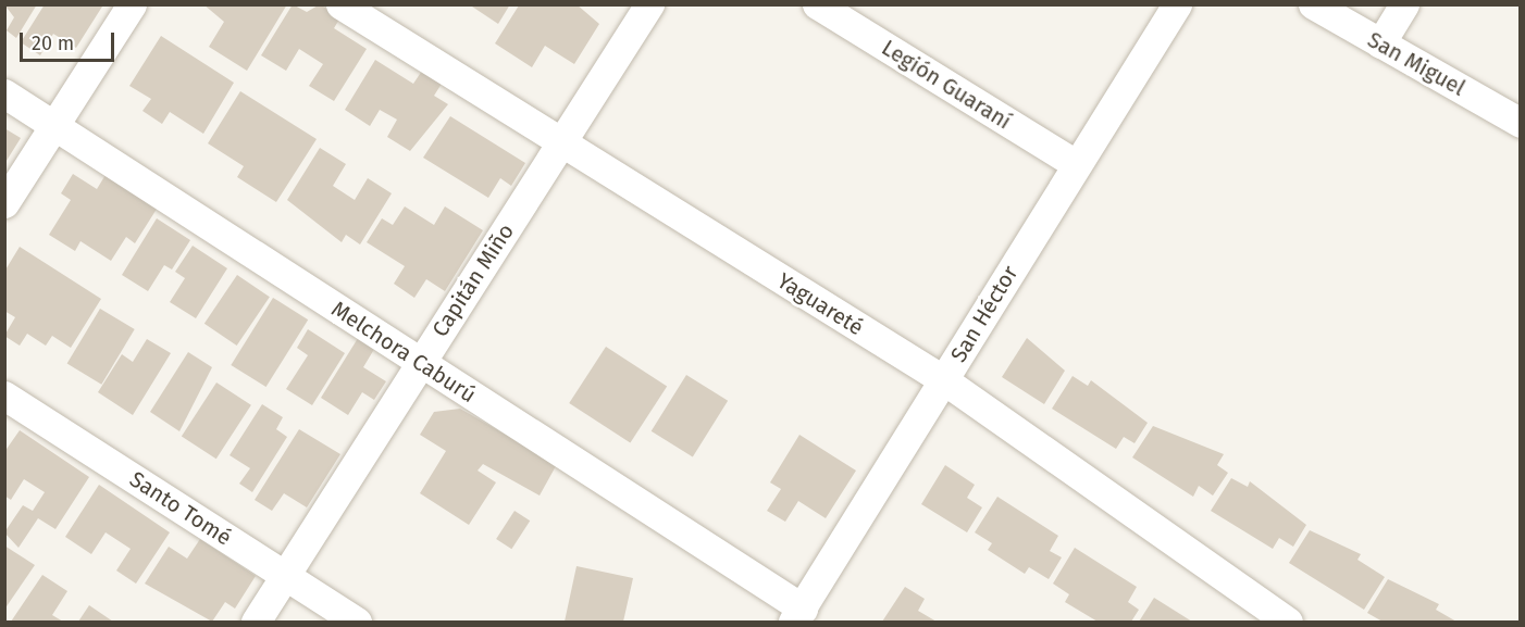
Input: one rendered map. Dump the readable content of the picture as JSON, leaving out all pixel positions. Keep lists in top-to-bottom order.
{
  "streets": {
    "street": [
      "San Miguel",
      "Legión Guaraní",
      "Capitán Miño",
      "Yaguareté",
      "San Héctor",
      "Melchora Caburú",
      "Santo Tomé"
    ]
  },
  "crossings": [
    ["Legión Guaraní", "San Héctor"],
    ["Capitán Miño", "Yaguareté"],
    ["Capitán Miño", "Melchora Caburú"],
    ["Capitán Miño", "Santo Tomé"],
    ["Yaguareté", "San Héctor"],
    ["San Héctor", "Melchora Caburú"]
  ],
  "scale_bar": "20 m"
}
